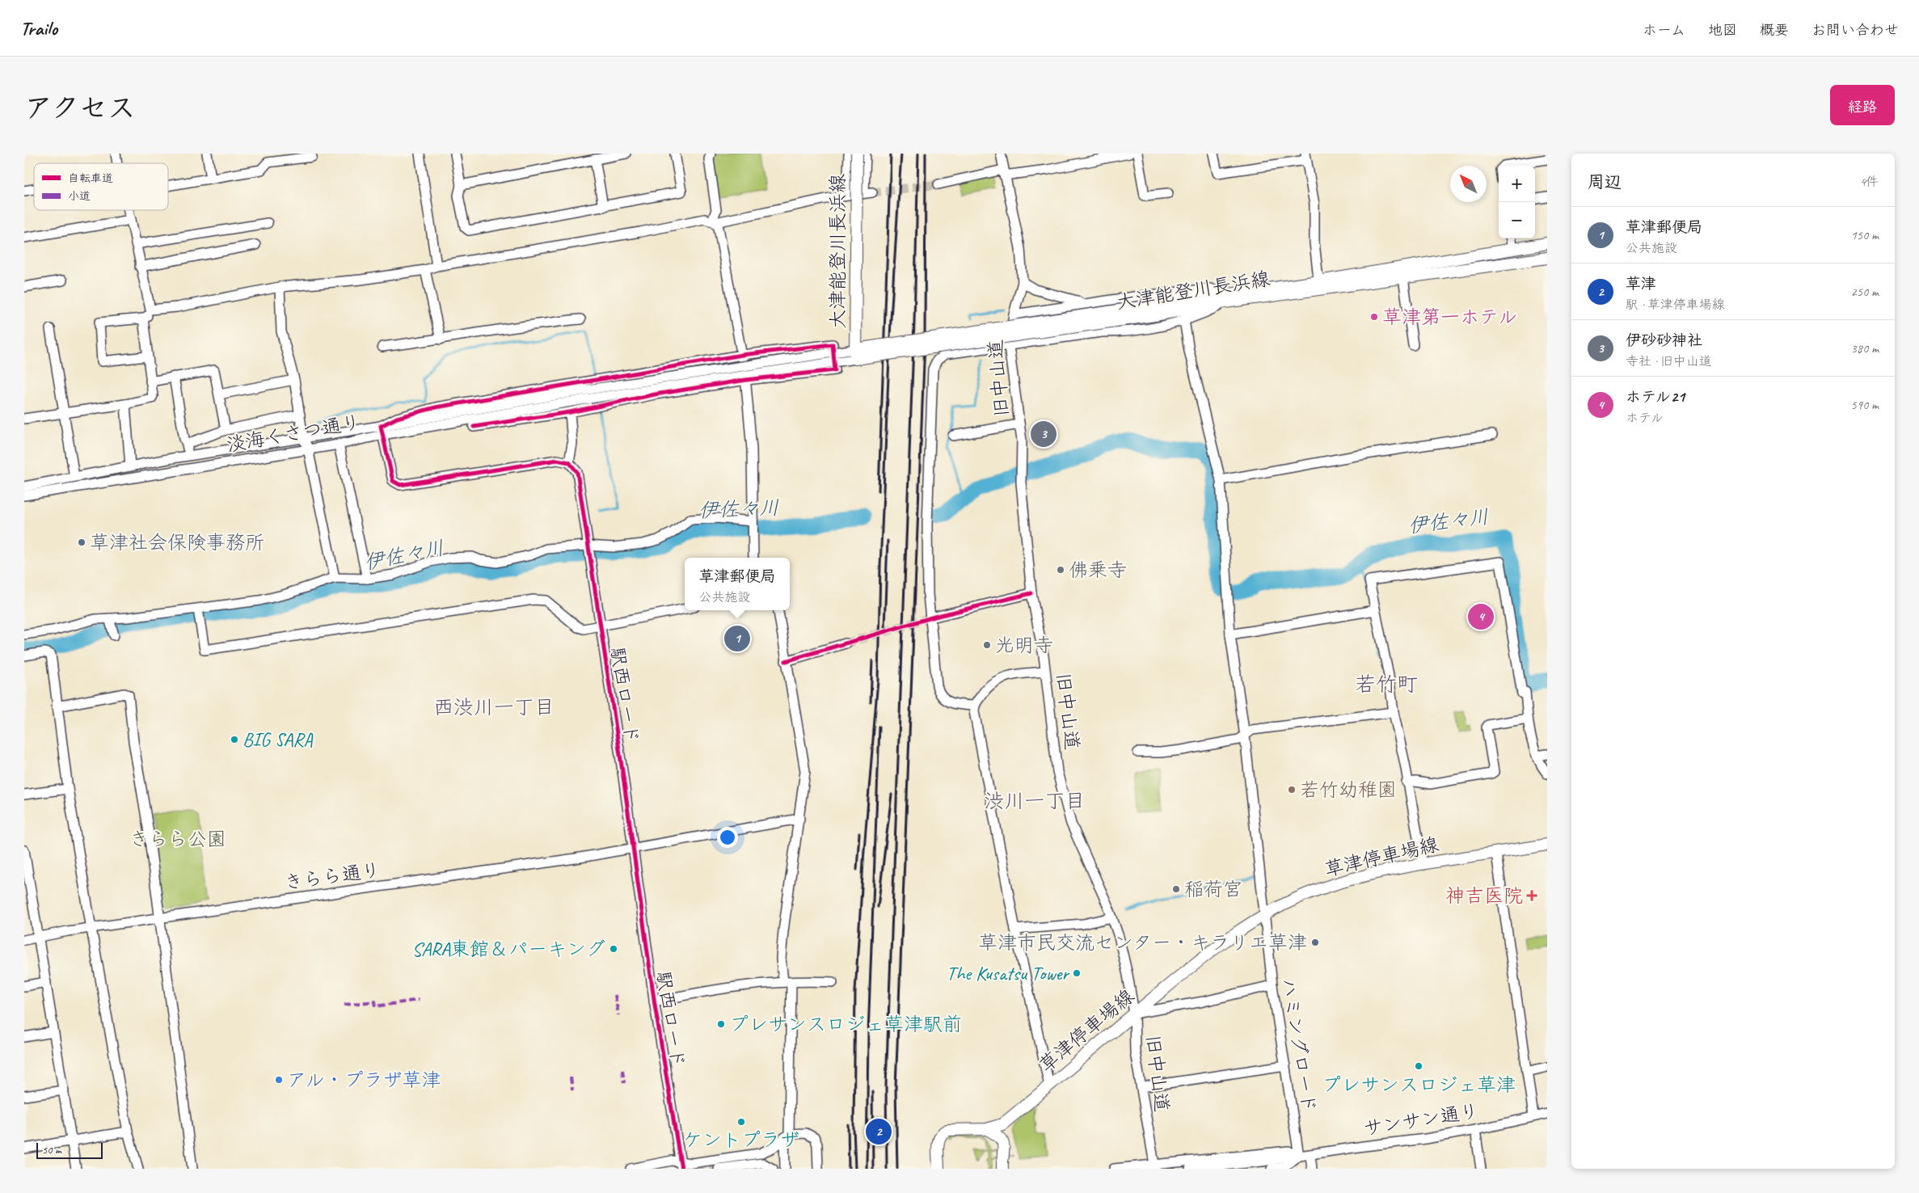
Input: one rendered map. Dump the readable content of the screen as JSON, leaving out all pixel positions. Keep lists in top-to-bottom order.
{
  "streets": {
    "main road": ["大津能登川長浜線", "草津停車場線"],
    "street": [
      "旧中山道",
      "淡海くさつ通り",
      "駅西ロード",
      "きらら通り",
      "ハミングロード",
      "サンサン通り"
    ]
  },
  "crossings": [
    ["大津能登川長浜線", "淡海くさつ通り"],
    ["旧中山道", "草津停車場線"],
    ["旧中山道", "サンサン通り"],
    ["駅西ロード", "きらら通り"],
    ["草津停車場線", "ハミングロード"],
    ["ハミングロード", "サンサン通り"]
  ],
  "districts": ["若竹町", "西渋川一丁目", "渋川一丁目"],
  "water": ["伊佐々川"],
  "parks": ["きらら公園"],
  "places": {
    "other": [
      "草津第一ホテル",
      "草津社会保険事務所",
      "佛乗寺",
      "光明寺",
      "BIG SARA",
      "若竹幼稚園",
      "稲荷宮",
      "草津市民交流センター・キラリエ草津",
      "SARA東館＆パーキング",
      "The Kusatsu Tower",
      "プレサンスロジェ草津駅前",
      "プレサンスロジェ草津",
      "アル・プラザ草津",
      "ケントプラザ"
    ],
    "health": ["神吉医院"]
  },
  "legend": ["自転車道", "小道"],
  "scale_bar": "50 m",
  "north": "top left",
  "page": {
    "header": "Trailo",
    "nav": [
      "ホーム",
      "地図",
      "概要",
      "お問い合わせ"
    ],
    "title": "アクセス",
    "buttons": "経路",
    "heading": ["周辺", "4件"],
    "map_buttons": ["+", "−"],
    "list": [
      {
        "mark": "1",
        "name": "草津郵便局",
        "note": "公共施設",
        "value": "150 m"
      },
      {
        "mark": "2",
        "name": "草津",
        "note": "駅 · 草津停車場線",
        "value": "250 m"
      },
      {
        "mark": "3",
        "name": "伊砂砂神社",
        "note": "寺社 · 旧中山道",
        "value": "380 m"
      },
      {
        "mark": "4",
        "name": "ホテル21",
        "note": "ホテル",
        "value": "590 m"
      }
    ],
    "pins": [
      "3",
      "4",
      "1",
      "2"
    ],
    "popup": ["草津郵便局", "公共施設"],
    "scale": "50 m"
  }
}
